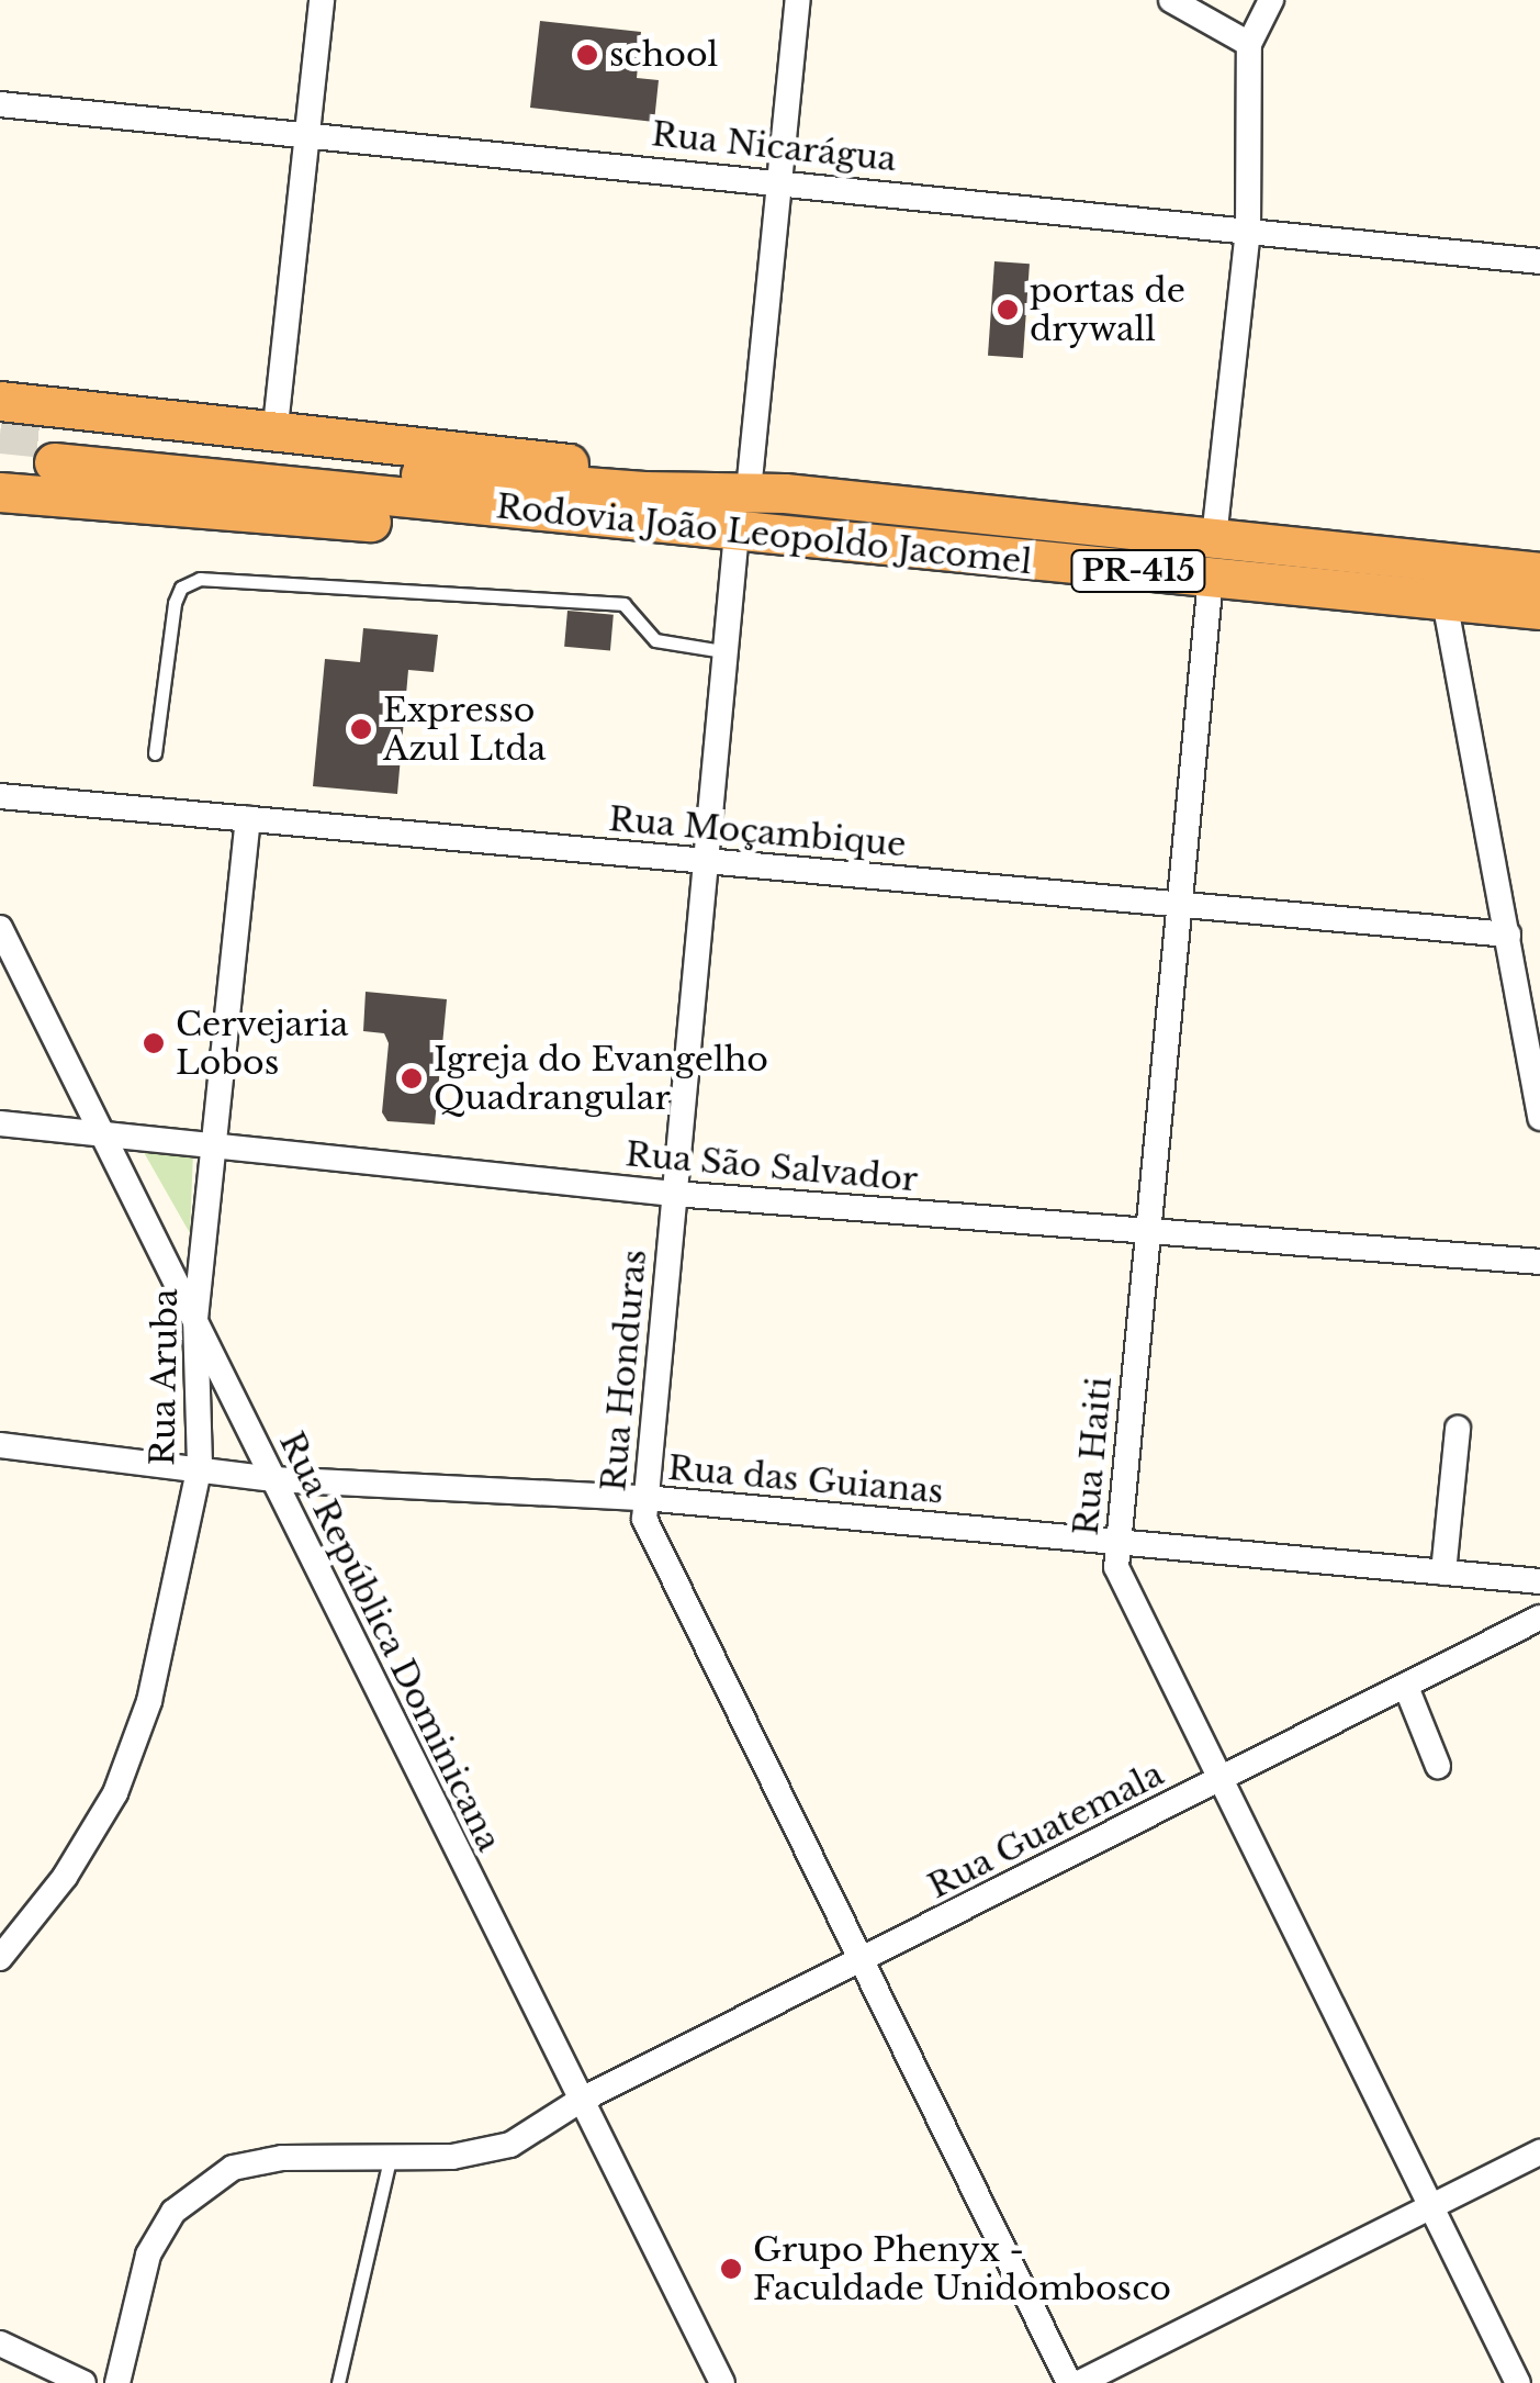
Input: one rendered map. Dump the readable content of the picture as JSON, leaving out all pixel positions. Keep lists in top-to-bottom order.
{
  "streets": {
    "highway": ["Rodovia João Leopoldo Jacomel", "PR-415"],
    "street": [
      "Rua Nicarágua",
      "Rua Moçambique",
      "Rua São Salvador",
      "Rua Honduras",
      "Rua Aruba",
      "Rua Haiti",
      "Rua das Guianas",
      "Rua República Dominicana",
      "Rua Guatemala"
    ]
  },
  "crossings": [
    ["Rodovia João Leopoldo Jacomel", "Rua Honduras"],
    ["Rodovia João Leopoldo Jacomel", "Rua Haiti"],
    ["Rua Moçambique", "Rua Honduras"],
    ["Rua Moçambique", "Rua Aruba"],
    ["Rua Moçambique", "Rua Haiti"],
    ["Rua São Salvador", "Rua Honduras"],
    ["Rua São Salvador", "Rua Aruba"],
    ["Rua São Salvador", "Rua Haiti"],
    ["Rua São Salvador", "Rua República Dominicana"],
    ["Rua Honduras", "Rua das Guianas"],
    ["Rua Honduras", "Rua Guatemala"],
    ["Rua Aruba", "Rua das Guianas"],
    ["Rua Aruba", "Rua República Dominicana"],
    ["Rua Haiti", "Rua das Guianas"],
    ["Rua Haiti", "Rua Guatemala"],
    ["Rua das Guianas", "Rua República Dominicana"],
    ["Rua República Dominicana", "Rua Guatemala"]
  ],
  "places": [
    "school",
    "portas de drywall",
    "Expresso Azul Ltda",
    "Cervejaria Lobos",
    "Igreja do Evangelho Quadrangular",
    "Grupo Phenyx - Faculdade Unidombosco"
  ]
}
